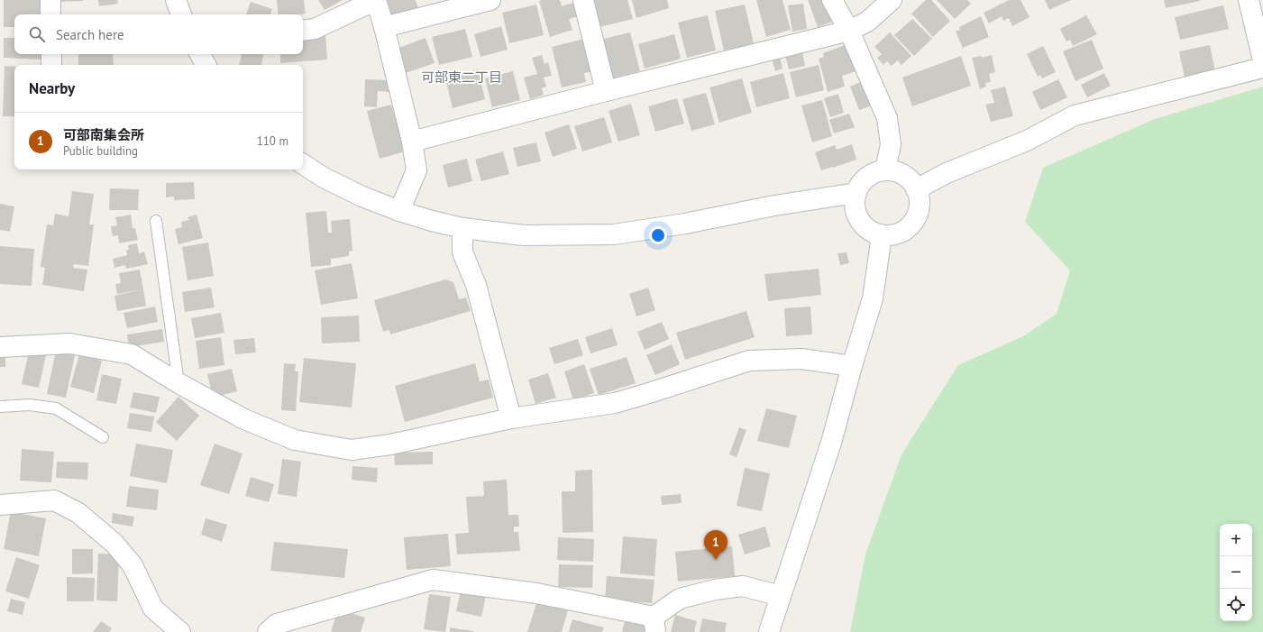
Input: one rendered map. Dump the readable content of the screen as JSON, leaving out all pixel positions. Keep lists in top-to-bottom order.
{
  "districts": ["可部東二丁目"],
  "page": {
    "search": "Search here",
    "heading": "Nearby",
    "list": [
      {
        "mark": "1",
        "name": "可部南集会所",
        "note": "Public building",
        "value": "110 m"
      }
    ],
    "map_buttons": ["+", "−"],
    "pins": "1"
  }
}
